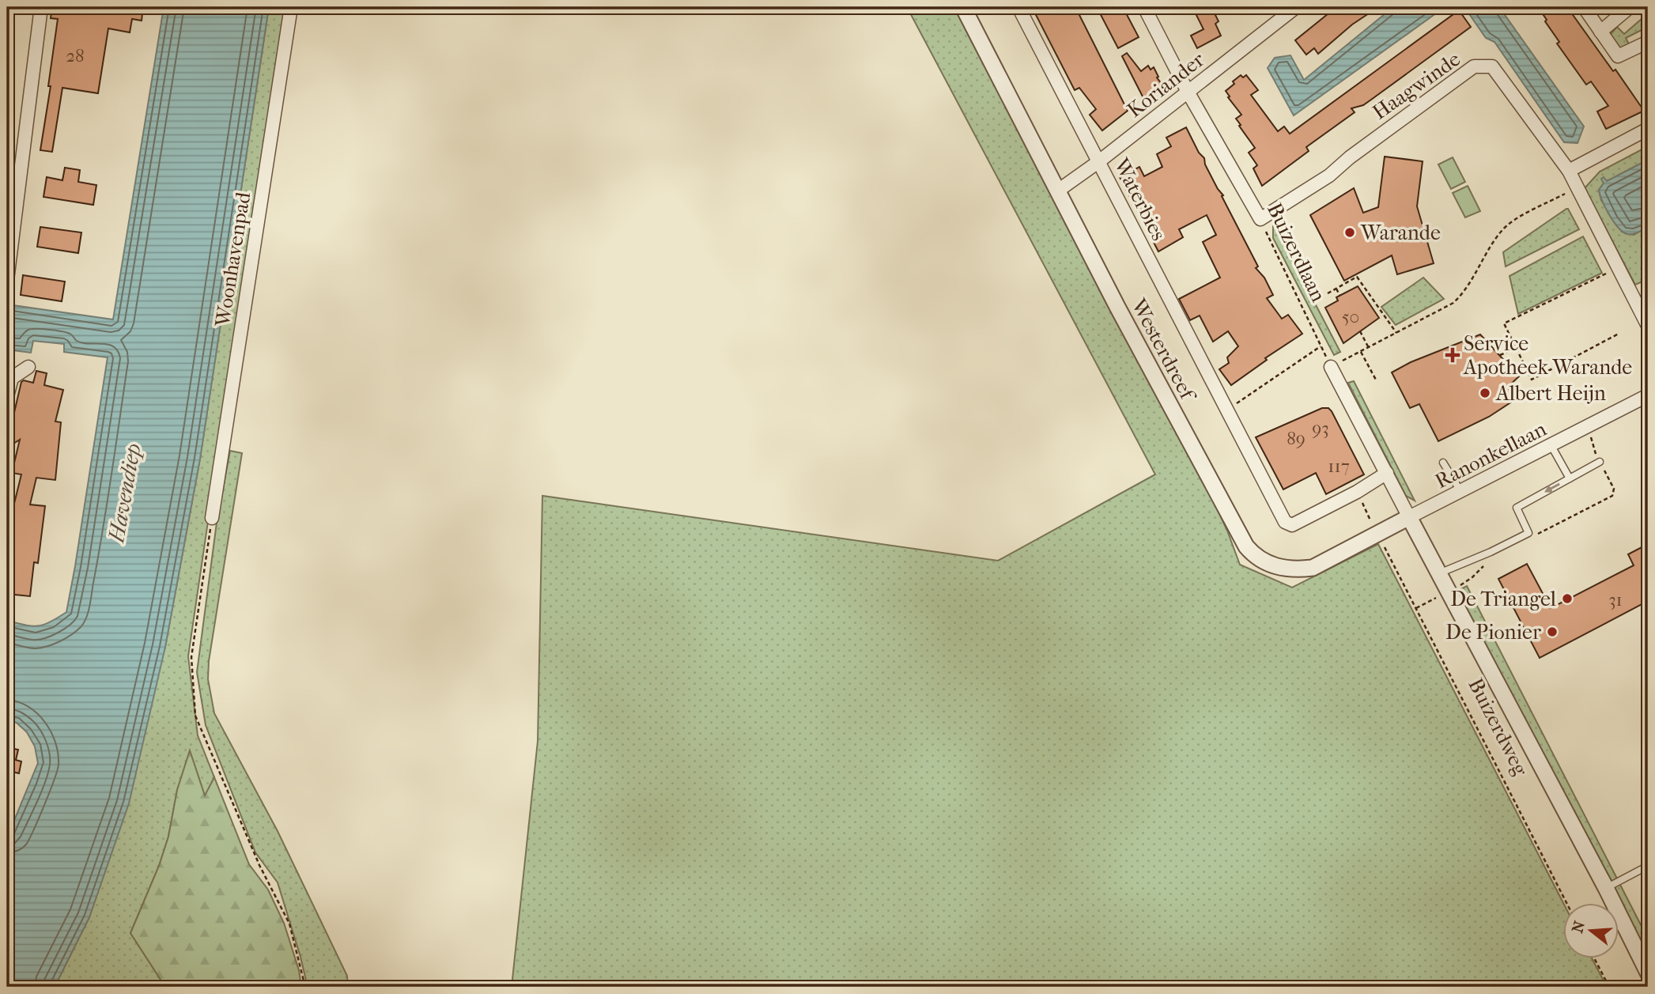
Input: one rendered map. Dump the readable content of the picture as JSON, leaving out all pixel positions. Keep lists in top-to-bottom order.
{
  "streets": {
    "street": [
      "Koriander",
      "Haagwinde",
      "Waterbies",
      "Buizerdlaan",
      "Woonhavenpad",
      "Westerdreef",
      "Ranonkellaan",
      "Buizerdweg"
    ]
  },
  "crossings": [
    ["Koriander", "Waterbies"],
    ["Koriander", "Buizerdlaan"],
    ["Koriander", "Westerdreef"],
    ["Haagwinde", "Buizerdlaan"],
    ["Westerdreef", "Ranonkellaan"],
    ["Westerdreef", "Buizerdweg"],
    ["Ranonkellaan", "Buizerdweg"]
  ],
  "water": ["Havendiep"],
  "places": {
    "other": [
      "Warande",
      "Albert Heijn",
      "De Triangel",
      "De Pionier"
    ],
    "health": ["Service Apotheek Warande"]
  },
  "house_numbers": [
    "28",
    "50",
    "93",
    "89",
    "117",
    "31"
  ],
  "north": "left"
}
